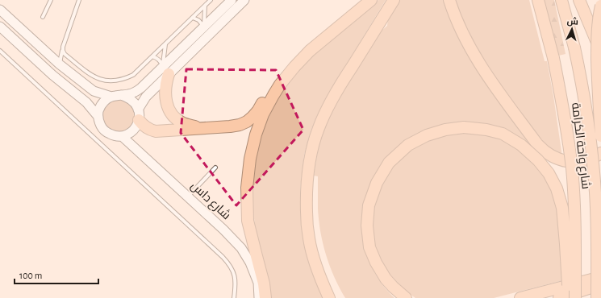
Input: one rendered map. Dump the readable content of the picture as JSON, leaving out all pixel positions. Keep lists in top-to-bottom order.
{
  "streets": {
    "highway": ["شارع واحة الكرامة"],
    "street": ["شارع داس"]
  },
  "scale_bar": "100 m",
  "north": "top"
}
